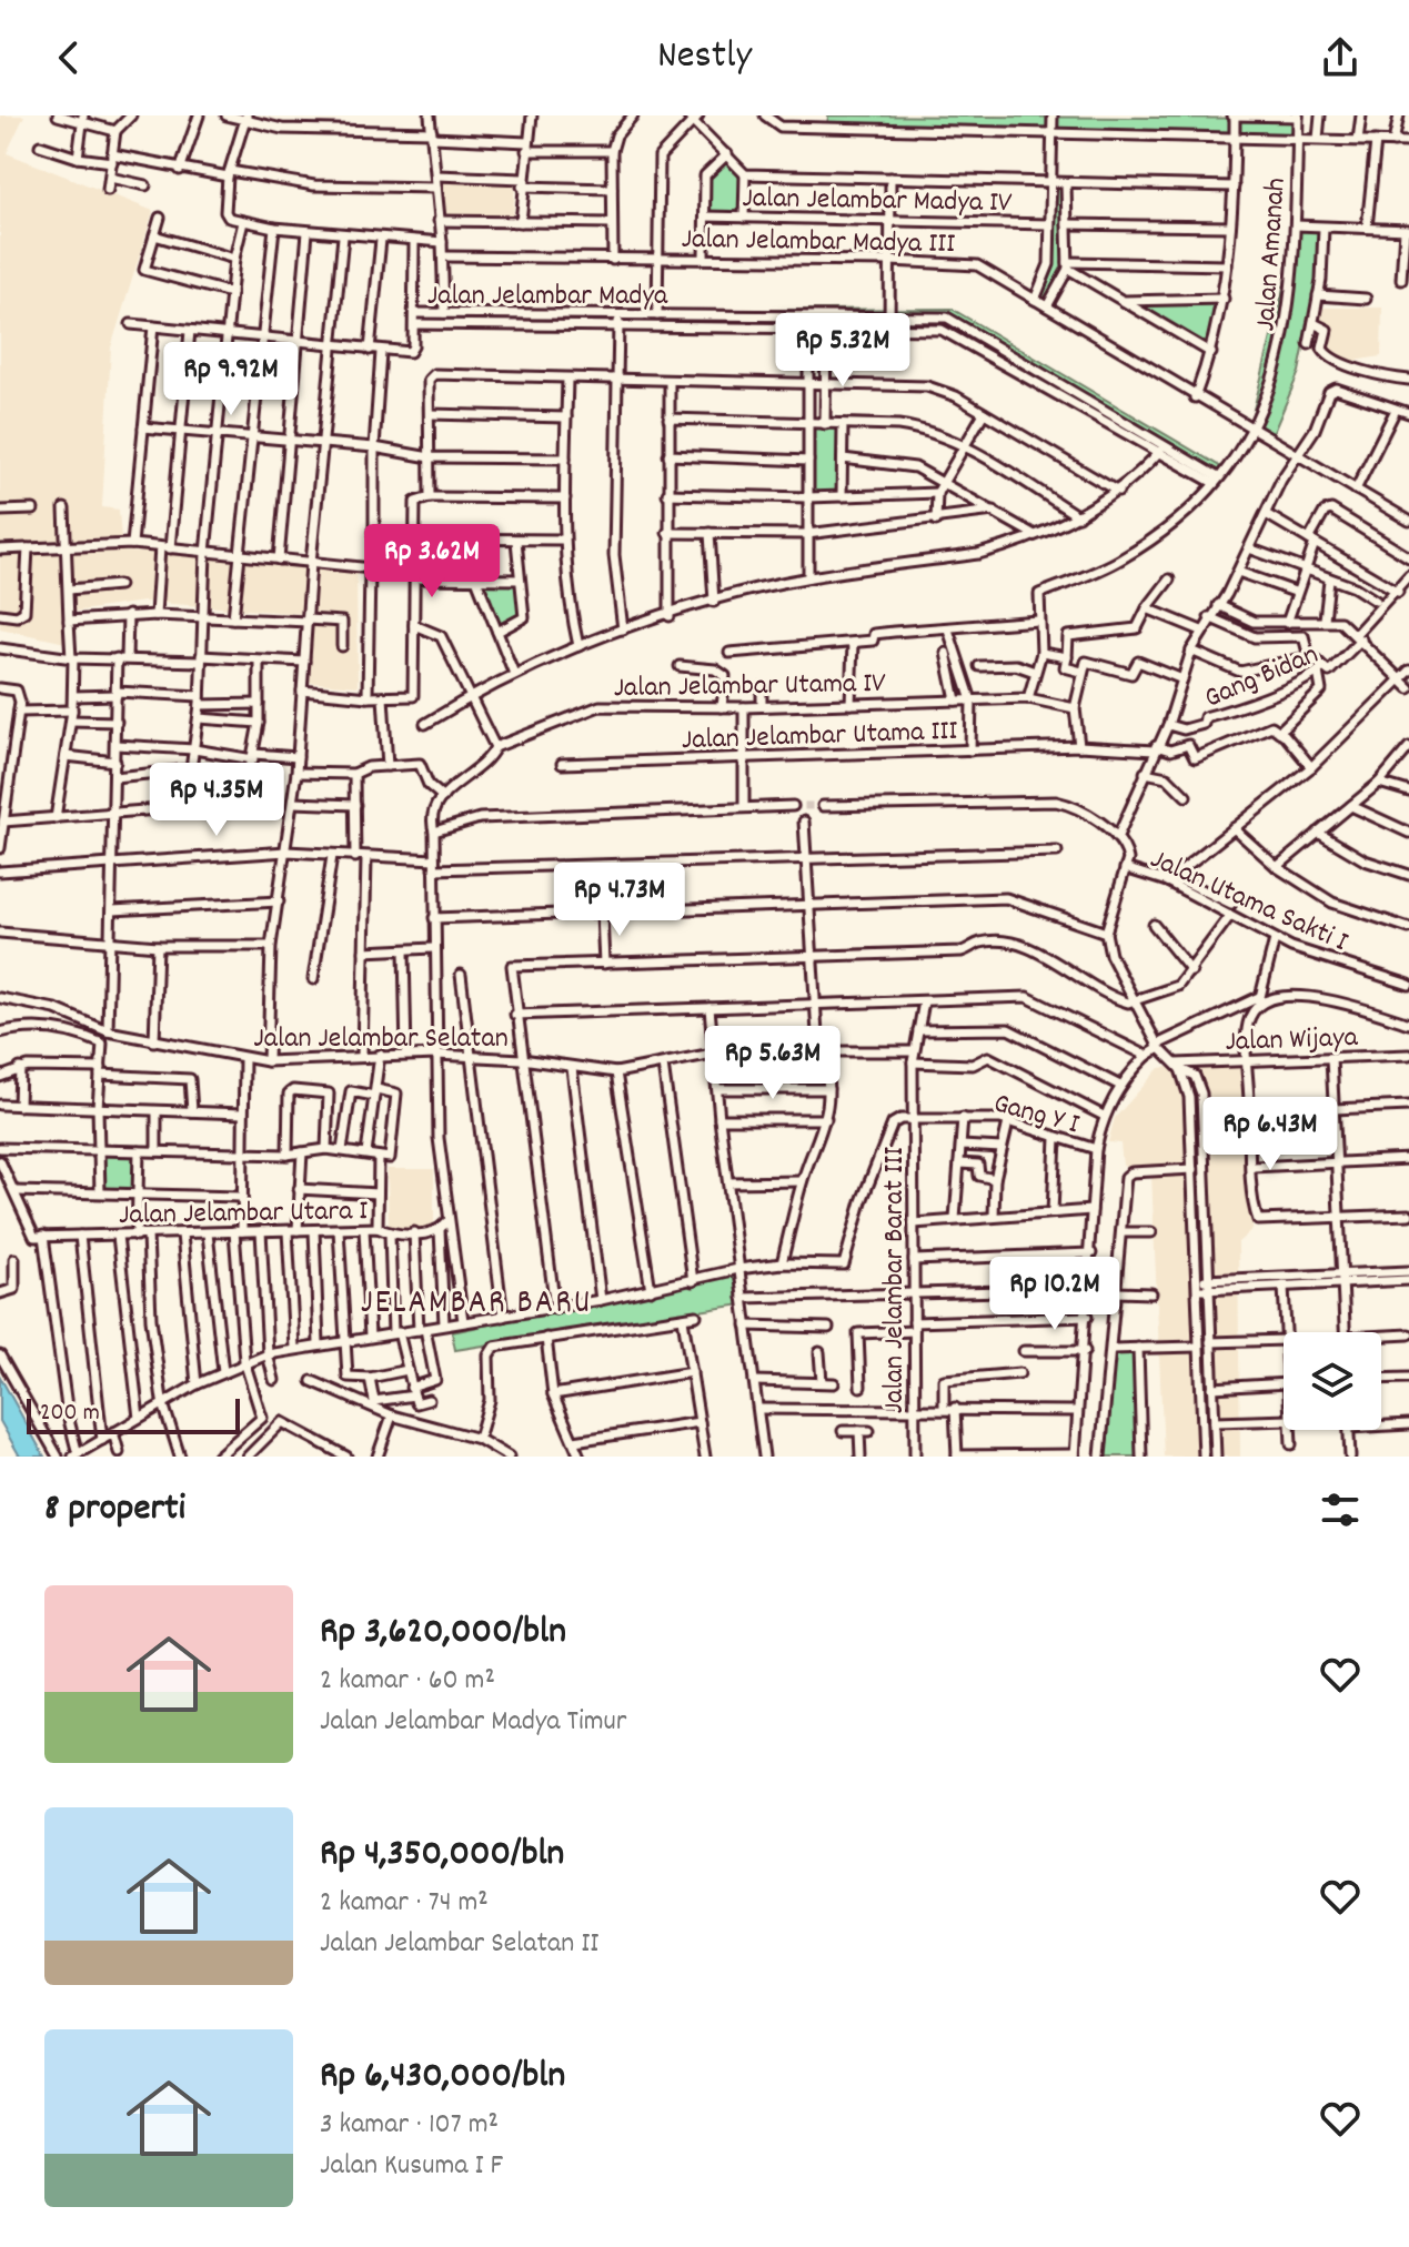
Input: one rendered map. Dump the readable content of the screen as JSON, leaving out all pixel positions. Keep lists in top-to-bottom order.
{
  "streets": {
    "street": [
      "Jalan Jelambar Madya IV",
      "Jalan Jelambar Madya III",
      "Jalan Amanah",
      "Jalan Jelambar Madya",
      "Gang Bidan",
      "Jalan Jelambar Utama IV",
      "Jalan Jelambar Utama III",
      "Jalan Utama Sakti I",
      "Jalan Jelambar Selatan",
      "Jalan Wijaya",
      "Gang Y I",
      "Jalan Jelambar Utara I",
      "Jalan Jelambar Barat III"
    ]
  },
  "crossings": [
    ["Jalan Jelambar Madya III", "Jalan Amanah"],
    ["Jalan Amanah", "Jalan Jelambar Madya"],
    ["Jalan Jelambar Selatan", "Jalan Jelambar Barat III"],
    ["Gang Y I", "Jalan Jelambar Barat III"]
  ],
  "districts": ["JELAMBAR BARU"],
  "scale_bar": "200 m",
  "page": {
    "header": "Nestly",
    "price": [
      "Rp 5.32M",
      "Rp 9.92M",
      "Rp 3.62M",
      "Rp 4.35M",
      "Rp 4.73M",
      "Rp 5.63M",
      "Rp 6.43M",
      "Rp 10.2M"
    ],
    "scale": "200 m",
    "heading": "8 properti",
    "list": [
      {
        "name": "Rp 3,620,000/bln",
        "note": "2 kamar · 60 m² · Jalan Jelambar Madya Timur"
      },
      {
        "name": "Rp 4,350,000/bln",
        "note": "2 kamar · 74 m² · Jalan Jelambar Selatan II"
      },
      {
        "name": "Rp 6,430,000/bln",
        "note": "3 kamar · 107 m² · Jalan Kusuma I F"
      }
    ]
  }
}
